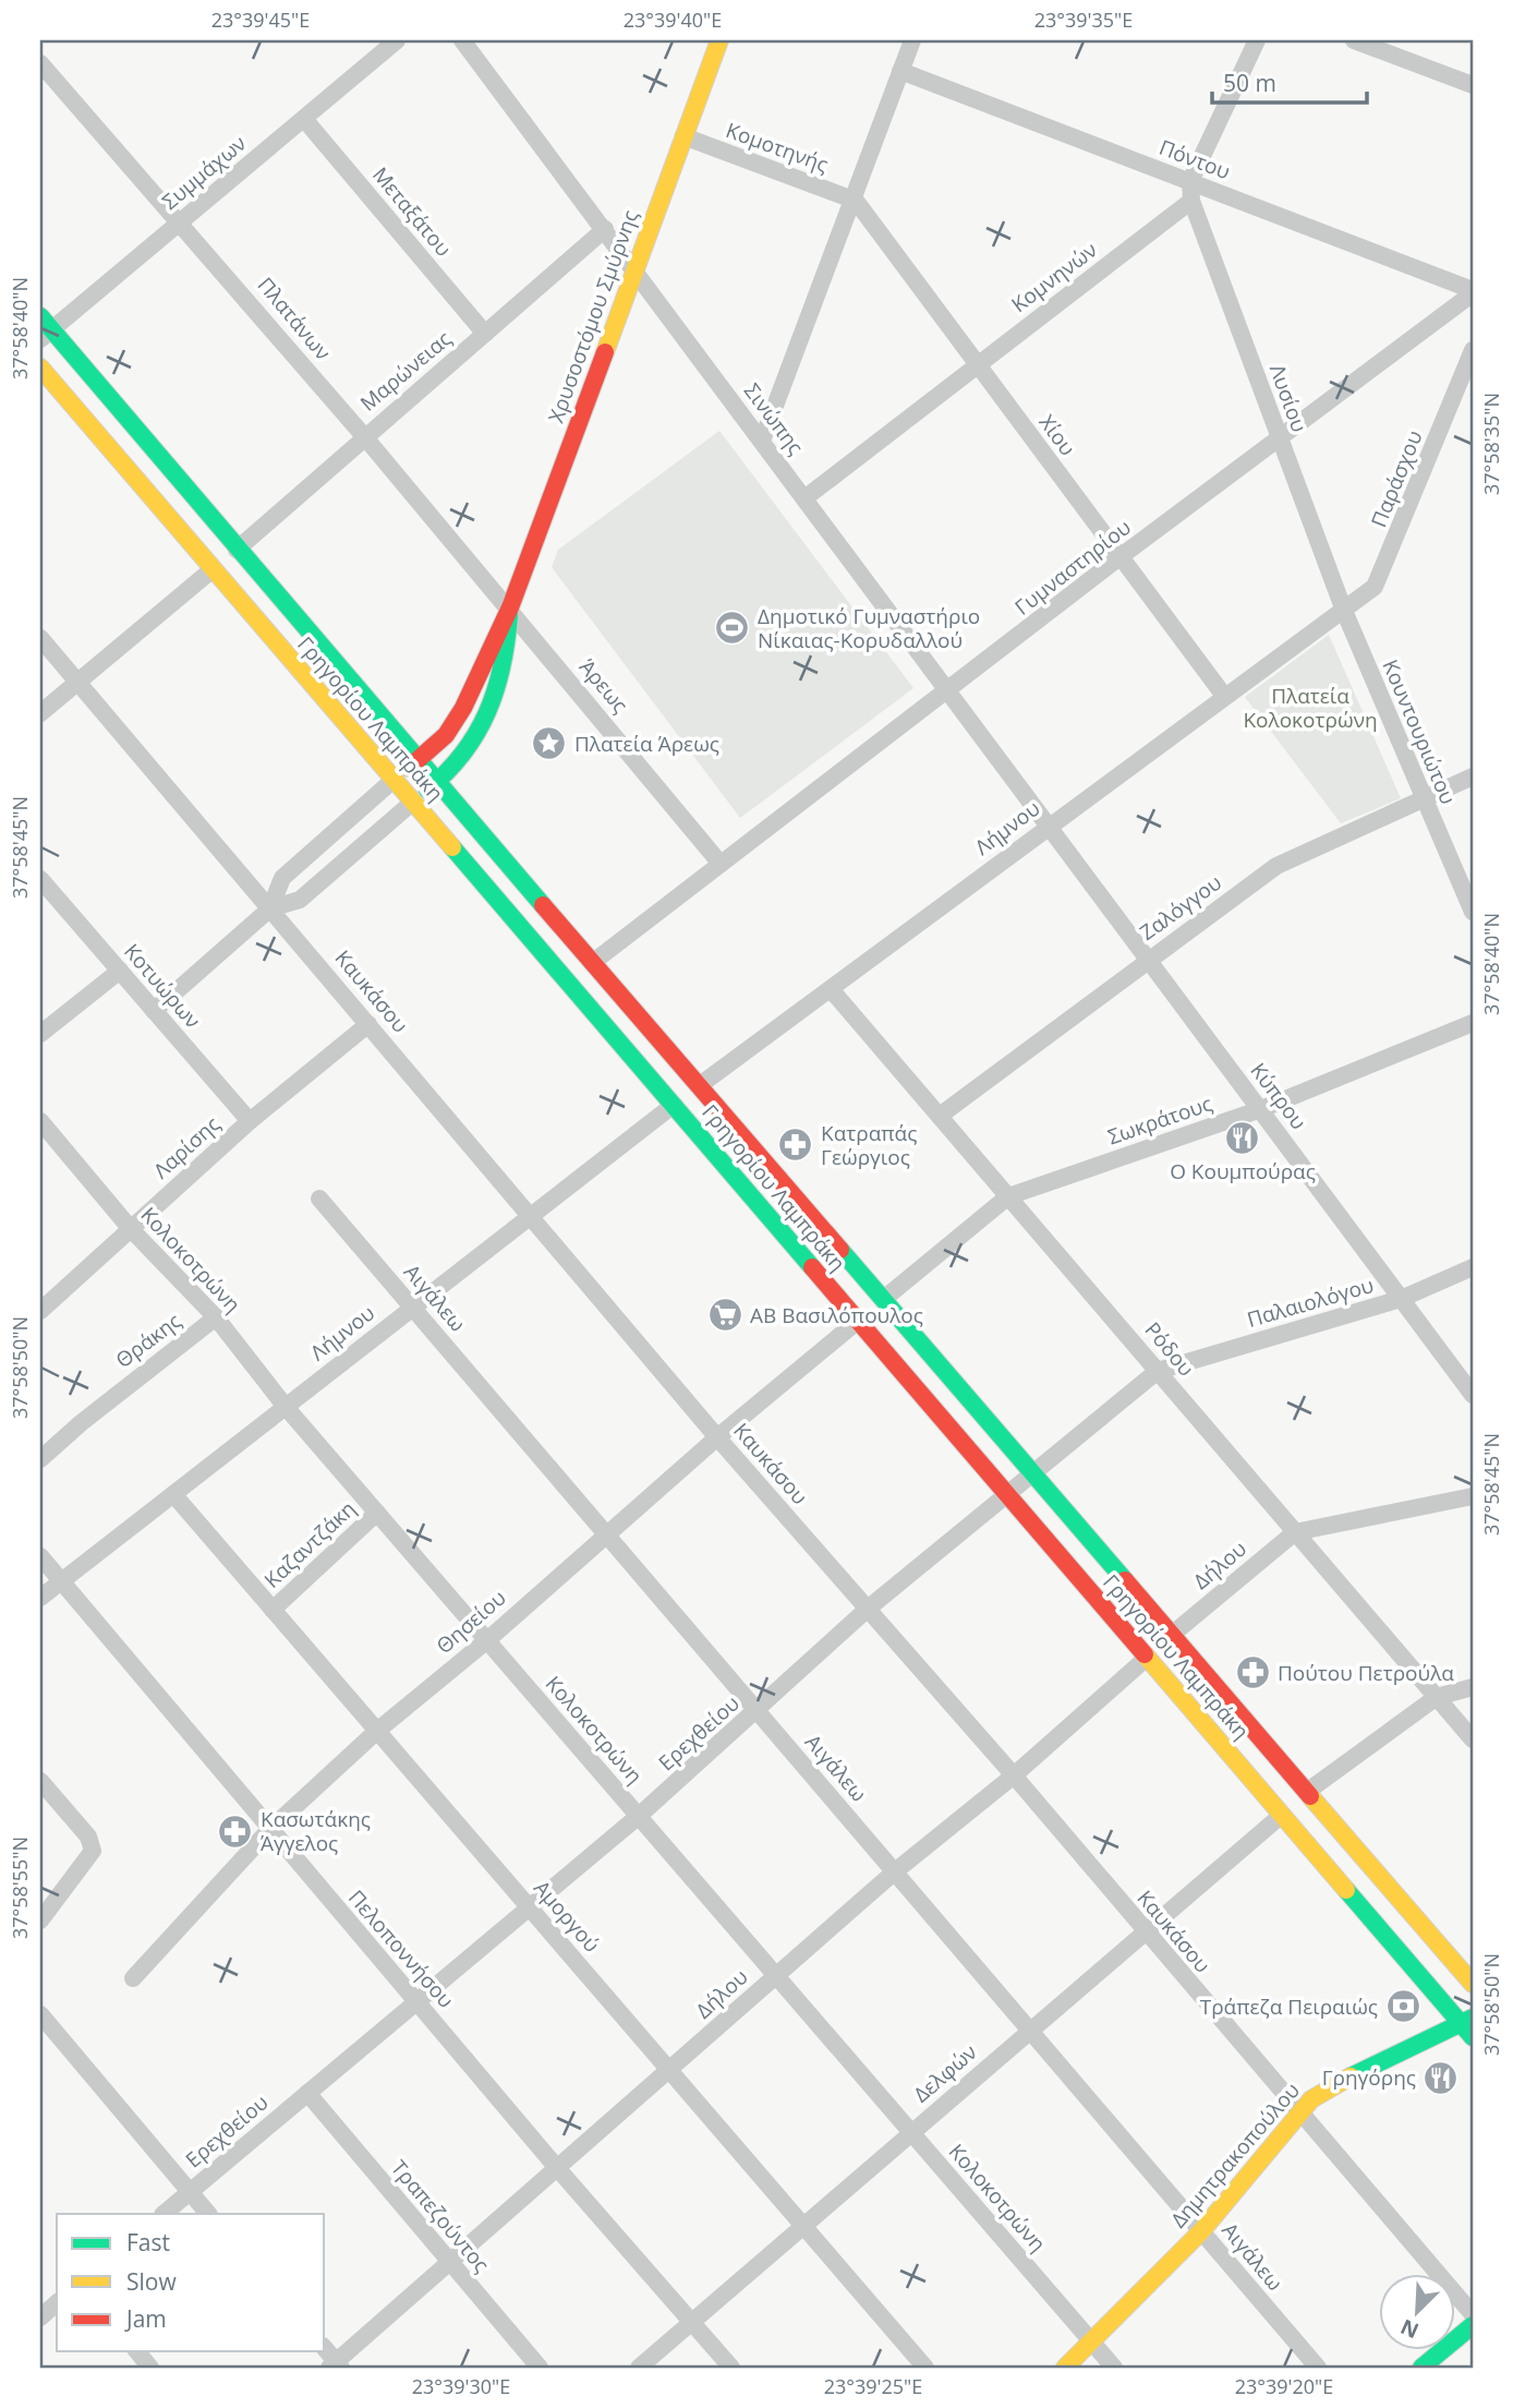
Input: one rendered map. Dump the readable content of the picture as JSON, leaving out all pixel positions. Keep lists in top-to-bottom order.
{
  "streets": {
    "main road": ["Χρυσοστόμου Σμύρνης", "Γρηγορίου Λαμπράκη", "Δημητρακοπούλου"],
    "street": [
      "Κομοτηνής",
      "Πόντου",
      "Συμμάχων",
      "Μεταξάτου",
      "Κομνηνών",
      "Πλατάνων",
      "Μαρώνειας",
      "Λυσίου",
      "Σινώπης",
      "Χίου",
      "Παράσχου",
      "Γυμναστηρίου",
      "Άρεως",
      "Κουντουριώτου",
      "Λήμνου",
      "Ζαλόγγου",
      "Κοτυώρων",
      "Καυκάσου",
      "Κύπρου",
      "Σωκράτους",
      "Λαρίσης",
      "Κολοκοτρώνη",
      "Αιγάλεω",
      "Παλαιολόγου",
      "Θράκης",
      "Ρόδου",
      "Καζαντζάκη",
      "Δήλου",
      "Θησείου",
      "Ερεχθείου",
      "Αμοργού",
      "Πελοποννήσου",
      "Δελφών",
      "Τραπεζούντος"
    ]
  },
  "crossings": [
    ["Κομοτηνής", "Χρυσοστόμου Σμύρνης"],
    ["Κομοτηνής", "Χίου"],
    ["Πόντου", "Γυμναστηρίου"],
    ["Συμμάχων", "Μεταξάτου"],
    ["Συμμάχων", "Πλατάνων"],
    ["Συμμάχων", "Γρηγορίου Λαμπράκη"],
    ["Μεταξάτου", "Μαρώνειας"],
    ["Κομνηνών", "Λυσίου"],
    ["Κομνηνών", "Σινώπης"],
    ["Κομνηνών", "Χίου"],
    ["Χρυσοστόμου Σμύρνης", "Πλατάνων"],
    ["Χρυσοστόμου Σμύρνης", "Σινώπης"],
    ["Χρυσοστόμου Σμύρνης", "Άρεως"],
    ["Χρυσοστόμου Σμύρνης", "Γρηγορίου Λαμπράκη"],
    ["Χρυσοστόμου Σμύρνης", "Καυκάσου"],
    ["Πλατάνων", "Μαρώνειας"],
    ["Πλατάνων", "Άρεως"],
    ["Μαρώνειας", "Σινώπης"],
    ["Μαρώνειας", "Γρηγορίου Λαμπράκη"],
    ["Λυσίου", "Παράσχου"],
    ["Λυσίου", "Γυμναστηρίου"],
    ["Λυσίου", "Κουντουριώτου"],
    ["Λυσίου", "Λήμνου"],
    ["Σινώπης", "Γυμναστηρίου"],
    ["Σινώπης", "Λήμνου"],
    ["Σινώπης", "Κύπρου"],
    ["Χίου", "Γυμναστηρίου"],
    ["Χίου", "Λήμνου"],
    ["Παράσχου", "Κουντουριώτου"],
    ["Παράσχου", "Λήμνου"],
    ["Γυμναστηρίου", "Άρεως"],
    ["Γυμναστηρίου", "Γρηγορίου Λαμπράκη"],
    ["Γρηγορίου Λαμπράκη", "Λήμνου"],
    ["Γρηγορίου Λαμπράκη", "Σωκράτους"],
    ["Γρηγορίου Λαμπράκη", "Δήλου"],
    ["Γρηγορίου Λαμπράκη", "Θησείου"],
    ["Γρηγορίου Λαμπράκη", "Ερεχθείου"],
    ["Γρηγορίου Λαμπράκη", "Δελφών"],
    ["Γρηγορίου Λαμπράκη", "Δημητρακοπούλου"],
    ["Κουντουριώτου", "Λήμνου"],
    ["Κουντουριώτου", "Ζαλόγγου"],
    ["Λήμνου", "Καυκάσου"],
    ["Λήμνου", "Κύπρου"],
    ["Λήμνου", "Κολοκοτρώνη"],
    ["Λήμνου", "Αιγάλεω"],
    ["Λήμνου", "Ρόδου"],
    ["Λήμνου", "Αμοργού"],
    ["Λήμνου", "Πελοποννήσου"],
    ["Ζαλόγγου", "Κύπρου"],
    ["Ζαλόγγου", "Ρόδου"],
    ["Κοτυώρων", "Λαρίσης"],
    ["Καυκάσου", "Λαρίσης"],
    ["Καυκάσου", "Δήλου"],
    ["Καυκάσου", "Θησείου"],
    ["Καυκάσου", "Ερεχθείου"],
    ["Καυκάσου", "Δελφών"],
    ["Καυκάσου", "Δημητρακοπούλου"],
    ["Κύπρου", "Σωκράτους"],
    ["Κύπρου", "Παλαιολόγου"],
    ["Σωκράτους", "Ρόδου"],
    ["Λαρίσης", "Κολοκοτρώνη"],
    ["Κολοκοτρώνη", "Θράκης"],
    ["Κολοκοτρώνη", "Καζαντζάκη"],
    ["Κολοκοτρώνη", "Δήλου"],
    ["Κολοκοτρώνη", "Θησείου"],
    ["Κολοκοτρώνη", "Ερεχθείου"],
    ["Κολοκοτρώνη", "Δελφών"],
    ["Κολοκοτρώνη", "Δημητρακοπούλου"],
    ["Αιγάλεω", "Δήλου"],
    ["Αιγάλεω", "Θησείου"],
    ["Αιγάλεω", "Ερεχθείου"],
    ["Αιγάλεω", "Δελφών"],
    ["Αιγάλεω", "Δημητρακοπούλου"],
    ["Παλαιολόγου", "Ρόδου"],
    ["Παλαιολόγου", "Ερεχθείου"],
    ["Ρόδου", "Δήλου"],
    ["Ρόδου", "Ερεχθείου"],
    ["Καζαντζάκη", "Αμοργού"],
    ["Δήλου", "Αμοργού"],
    ["Δήλου", "Πελοποννήσου"],
    ["Δήλου", "Τραπεζούντος"],
    ["Θησείου", "Αμοργού"],
    ["Θησείου", "Πελοποννήσου"],
    ["Ερεχθείου", "Αμοργού"],
    ["Ερεχθείου", "Πελοποννήσου"],
    ["Ερεχθείου", "Τραπεζούντος"],
    ["Αμοργού", "Δελφών"],
    ["Πελοποννήσου", "Δελφών"]
  ],
  "parks": ["Πλατεία Κολοκοτρώνη"],
  "places": {
    "sports": ["Δημοτικό Γυμναστήριο Νίκαιας-Κορυδαλλού"],
    "place": ["Πλατεία Άρεως"],
    "restaurant": ["Ο Κουμπούρας", "Γρηγόρης"],
    "pharmacy": ["Κατραπάς Γεώργιος", "Πούτου Πετρούλα", "Κασωτάκης Άγγελος"],
    "supermarket": ["ΑΒ Βασιλόπουλος"],
    "bank": ["Τράπεζα Πειραιώς"]
  },
  "legend": ["Fast", "Slow", "Jam"],
  "scale_bar": "50 m",
  "north": "bottom left",
  "coordinates": [
    "23°39'45\"E",
    "23°39'40\"E",
    "23°39'35\"E",
    "37°58'40\"N",
    "37°58'35\"N",
    "37°58'45\"N",
    "37°58'50\"N",
    "37°58'55\"N",
    "23°39'30\"E",
    "23°39'25\"E",
    "23°39'20\"E"
  ]
}
